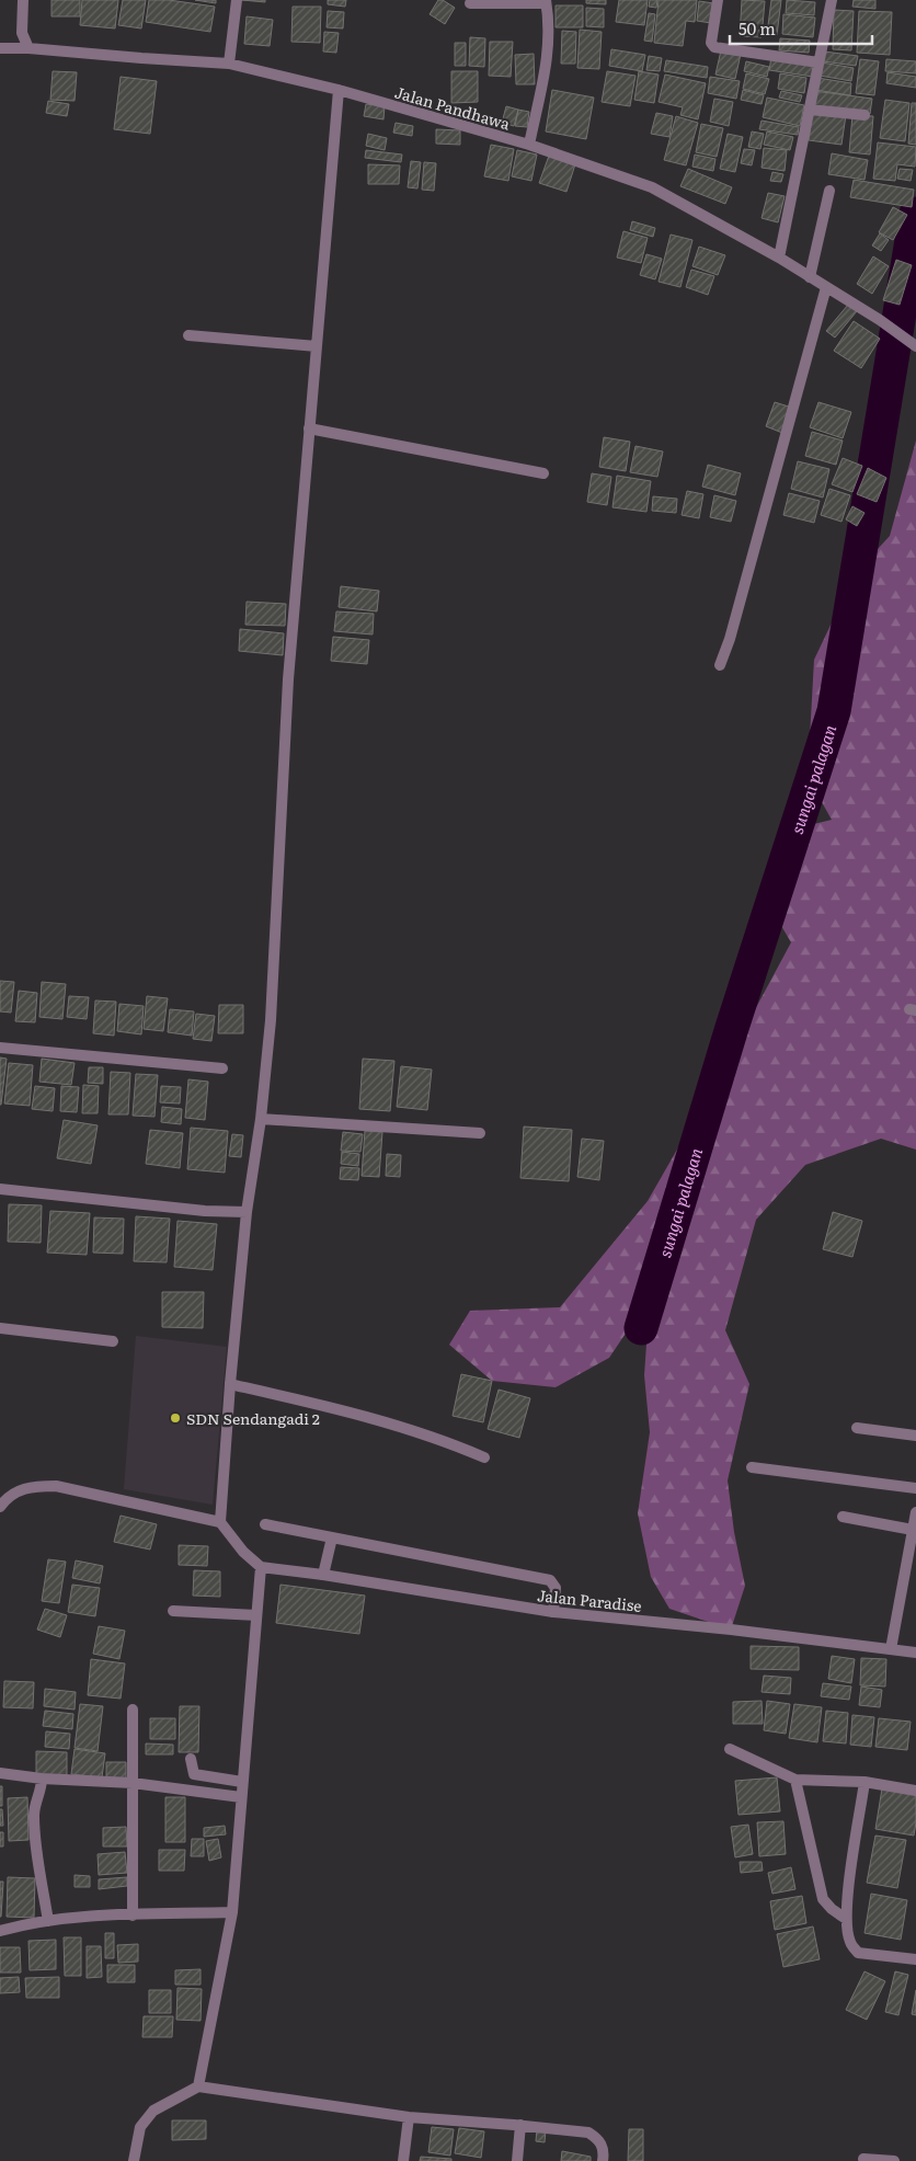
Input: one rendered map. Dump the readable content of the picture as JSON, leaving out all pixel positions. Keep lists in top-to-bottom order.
{
  "streets": {
    "street": ["Jalan Pandhawa", "Jalan Paradise"]
  },
  "water": ["sungai palagan"],
  "places": ["SDN Sendangadi 2"],
  "scale_bar": "50 m"
}
